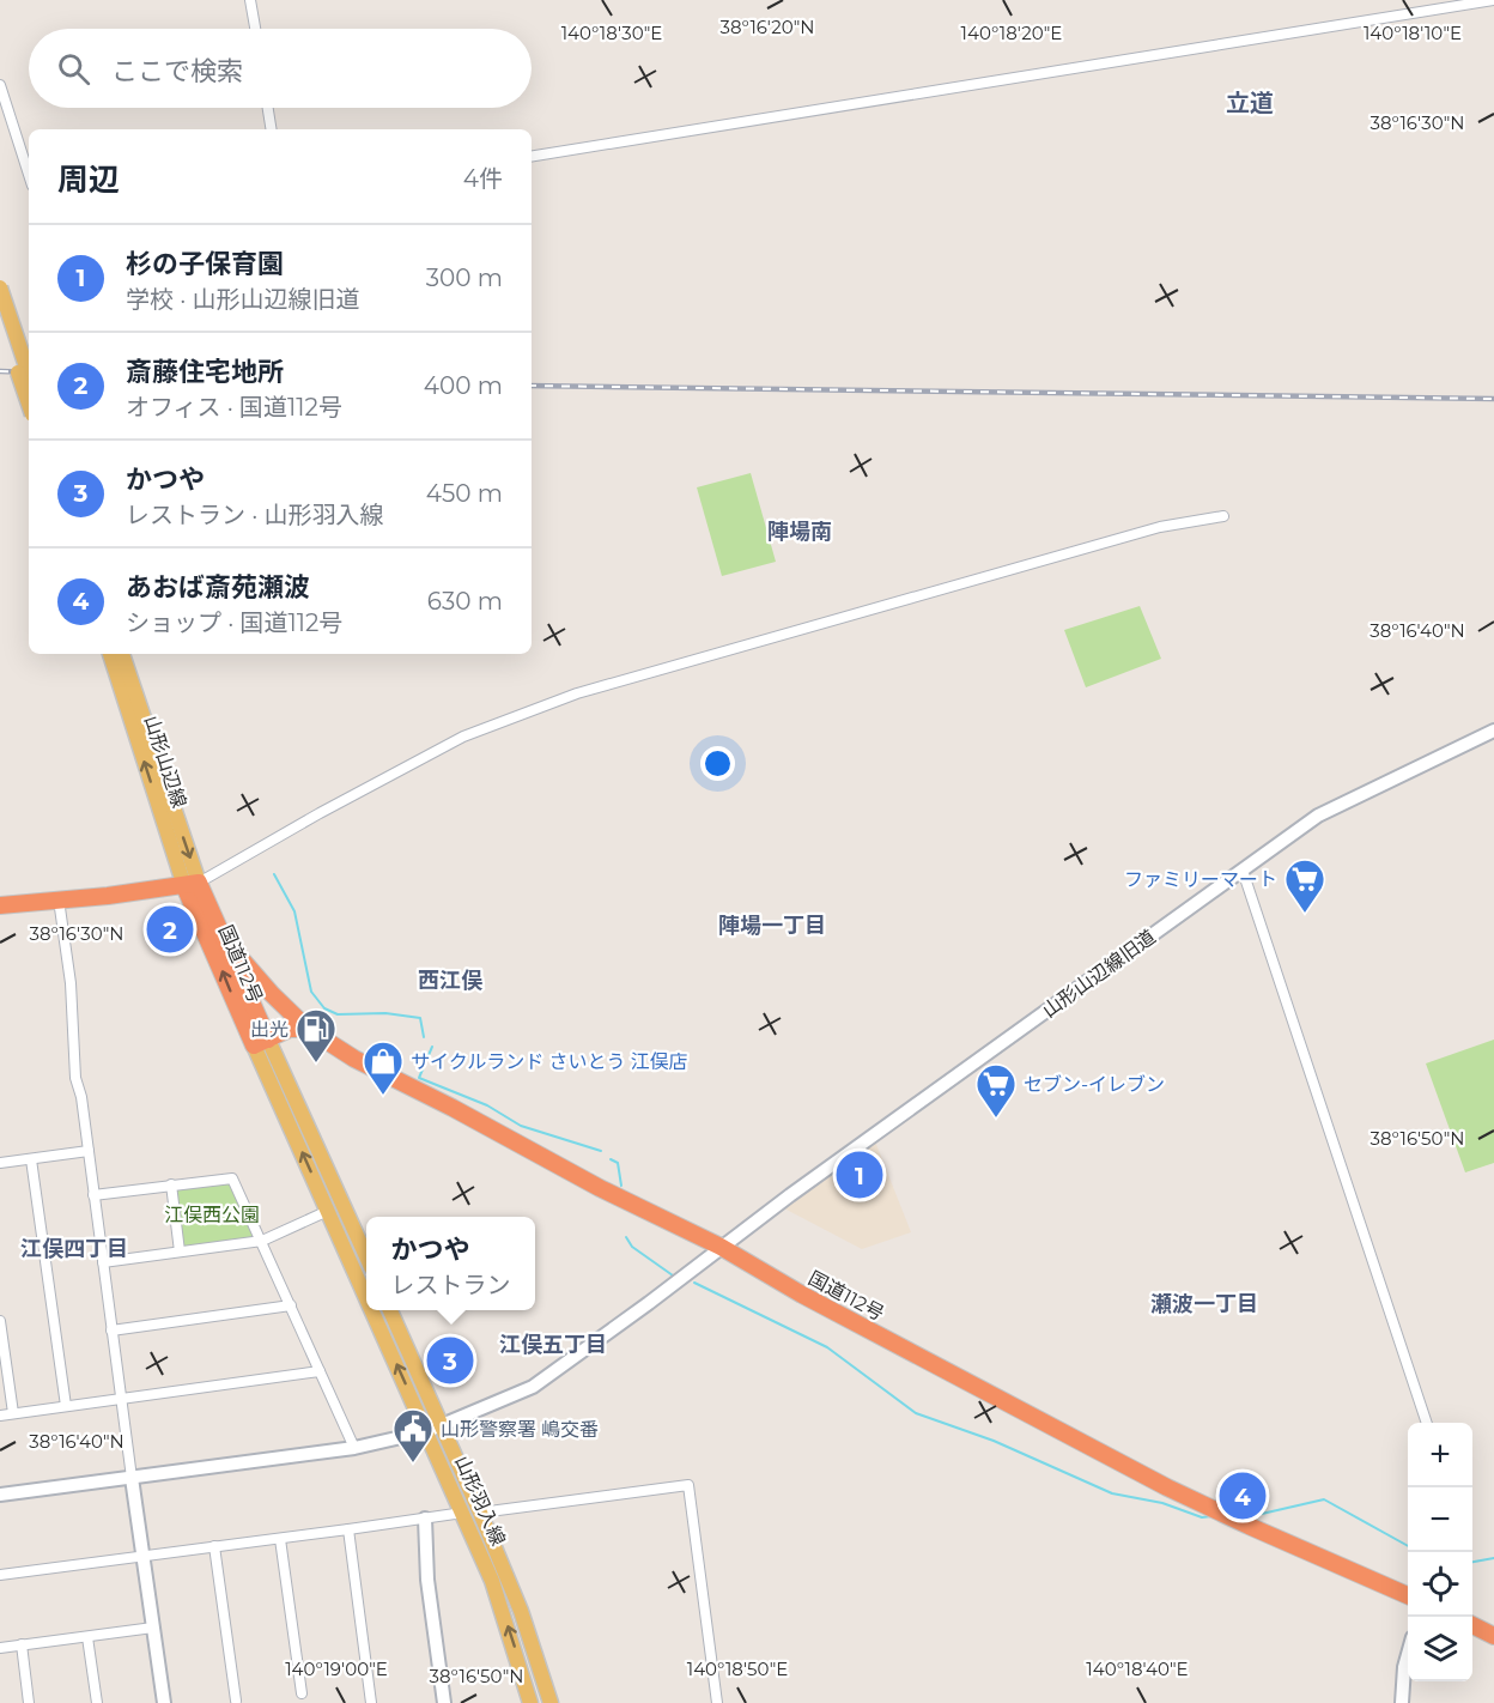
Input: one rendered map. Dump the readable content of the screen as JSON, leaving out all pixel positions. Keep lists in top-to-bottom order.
{
  "streets": {
    "highway": ["国道112号"],
    "main road": ["山形山辺線", "山形羽入線"],
    "street": ["山形山辺線旧道"]
  },
  "crossings": [
    ["山形山辺線", "国道112号"],
    ["国道112号", "山形山辺線旧道"],
    ["国道112号", "山形羽入線"],
    ["山形山辺線旧道", "山形羽入線"]
  ],
  "districts": [
    "立道",
    "陣場南",
    "陣場一丁目",
    "西江俣",
    "江俣四丁目",
    "瀬波一丁目",
    "江俣五丁目"
  ],
  "parks": ["江俣西公園"],
  "places": {
    "supermarket": ["ファミリーマート", "セブン-イレブン"],
    "fuel station": ["出光"],
    "shop": ["サイクルランド さいとう 江俣店"],
    "public building": ["山形警察署 嶋交番"]
  },
  "page": {
    "search": "ここで検索",
    "heading": ["周辺", "4件"],
    "list": [
      {
        "mark": "1",
        "name": "杉の子保育園",
        "note": "学校 · 山形山辺線旧道",
        "value": "300 m"
      },
      {
        "mark": "2",
        "name": "斎藤住宅地所",
        "note": "オフィス · 国道112号",
        "value": "400 m"
      },
      {
        "mark": "3",
        "name": "かつや",
        "note": "レストラン · 山形羽入線",
        "value": "450 m"
      },
      {
        "mark": "4",
        "name": "あおば斎苑瀬波",
        "note": "ショップ · 国道112号",
        "value": "630 m"
      }
    ],
    "pins": [
      "2",
      "1",
      "3",
      "4"
    ],
    "popup": ["かつや", "レストラン"],
    "map_buttons": ["+", "−"]
  },
  "coordinates": [
    "38°16'20\"N",
    "140°18'30\"E",
    "140°18'20\"E",
    "140°18'10\"E",
    "38°16'30\"N",
    "38°16'40\"N",
    "38°16'50\"N",
    "140°19'00\"E",
    "140°18'50\"E",
    "140°18'40\"E"
  ]
}
